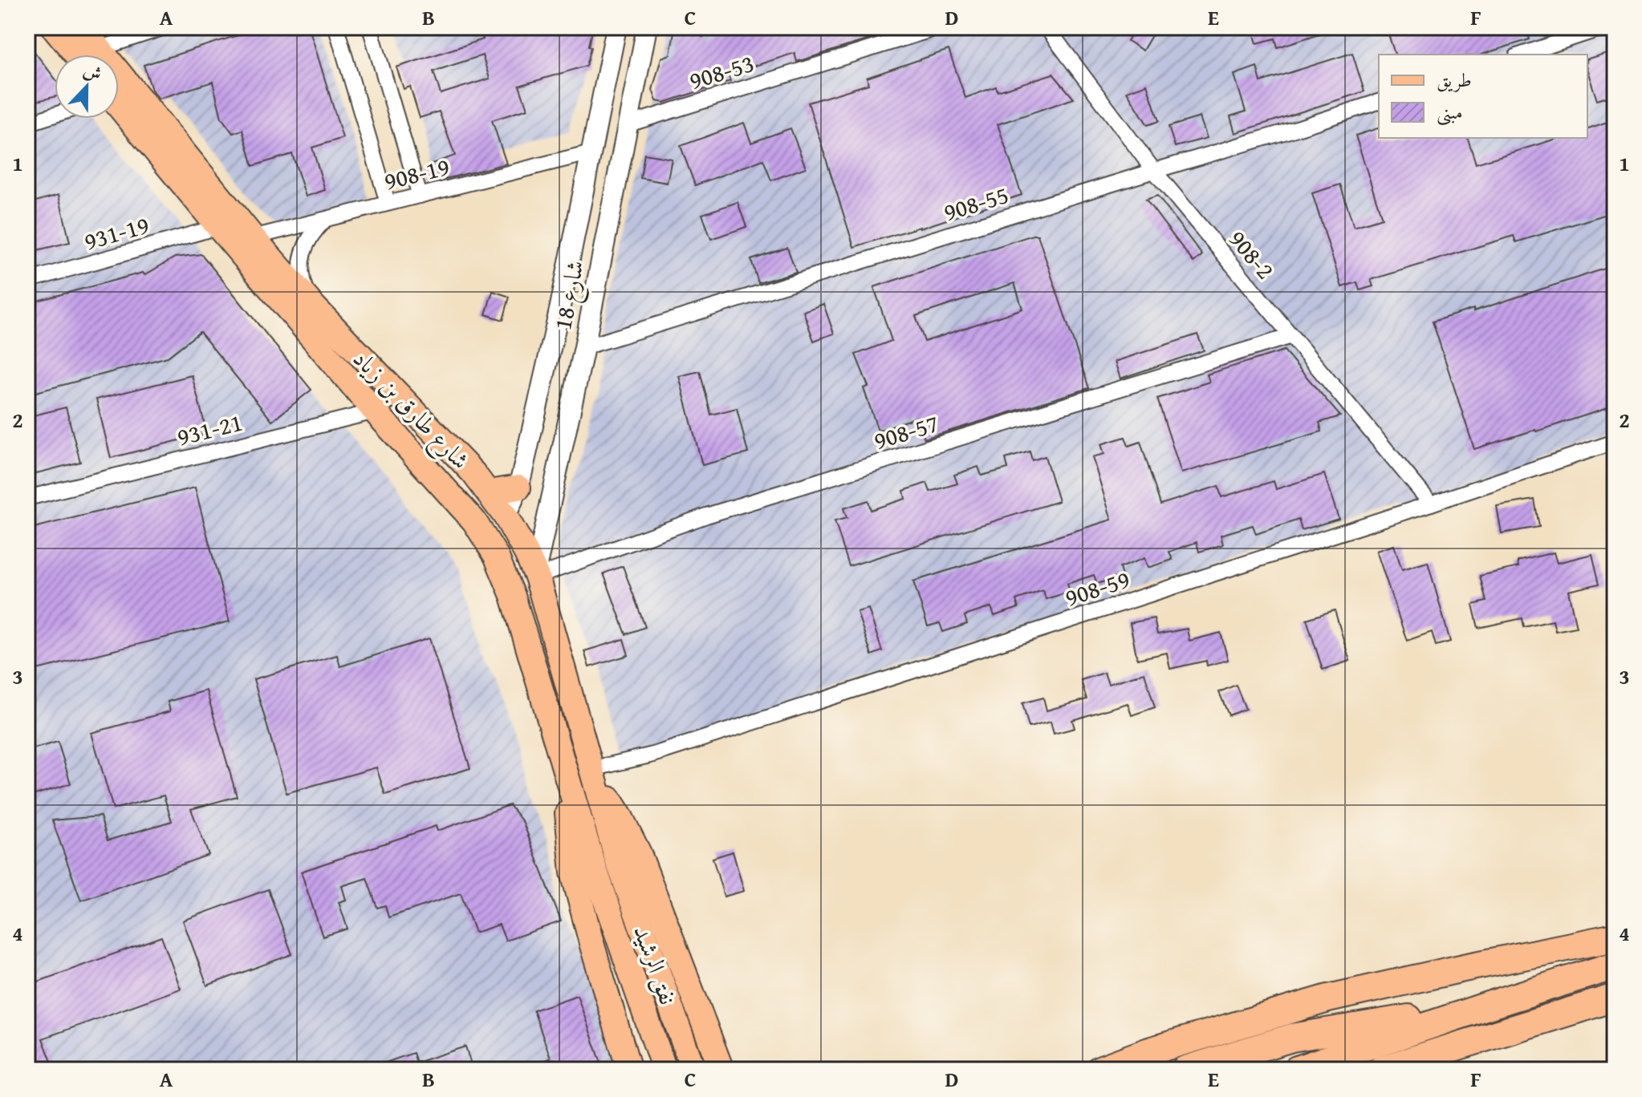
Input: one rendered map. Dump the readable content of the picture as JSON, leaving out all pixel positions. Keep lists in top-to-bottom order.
{
  "streets": {
    "main road": ["شارع طارق بن زياد", "نفق الرشيد"],
    "street": [
      "908-53",
      "908-19",
      "908-55",
      "931-19",
      "908-2",
      "شارع 18",
      "931-21",
      "908-57",
      "908-59"
    ]
  },
  "crossings": [
    ["908-53", "شارع 18"],
    ["908-19", "شارع 18"],
    ["908-19", "شارع طارق بن زياد"],
    ["908-55", "908-2"],
    ["908-55", "شارع 18"],
    ["931-19", "شارع طارق بن زياد"],
    ["908-2", "908-57"],
    ["908-2", "908-59"],
    ["شارع 18", "شارع طارق بن زياد"],
    ["شارع 18", "908-57"],
    ["شارع طارق بن زياد", "931-21"],
    ["شارع طارق بن زياد", "908-57"],
    ["شارع طارق بن زياد", "908-59"],
    ["شارع طارق بن زياد", "نفق الرشيد"]
  ],
  "legend": ["طريق", "مبنى"],
  "north": "top",
  "grid": {
    "columns": [
      "A",
      "B",
      "C",
      "D",
      "E",
      "F"
    ],
    "rows": [
      "1",
      "2",
      "3",
      "4"
    ]
  }
}
